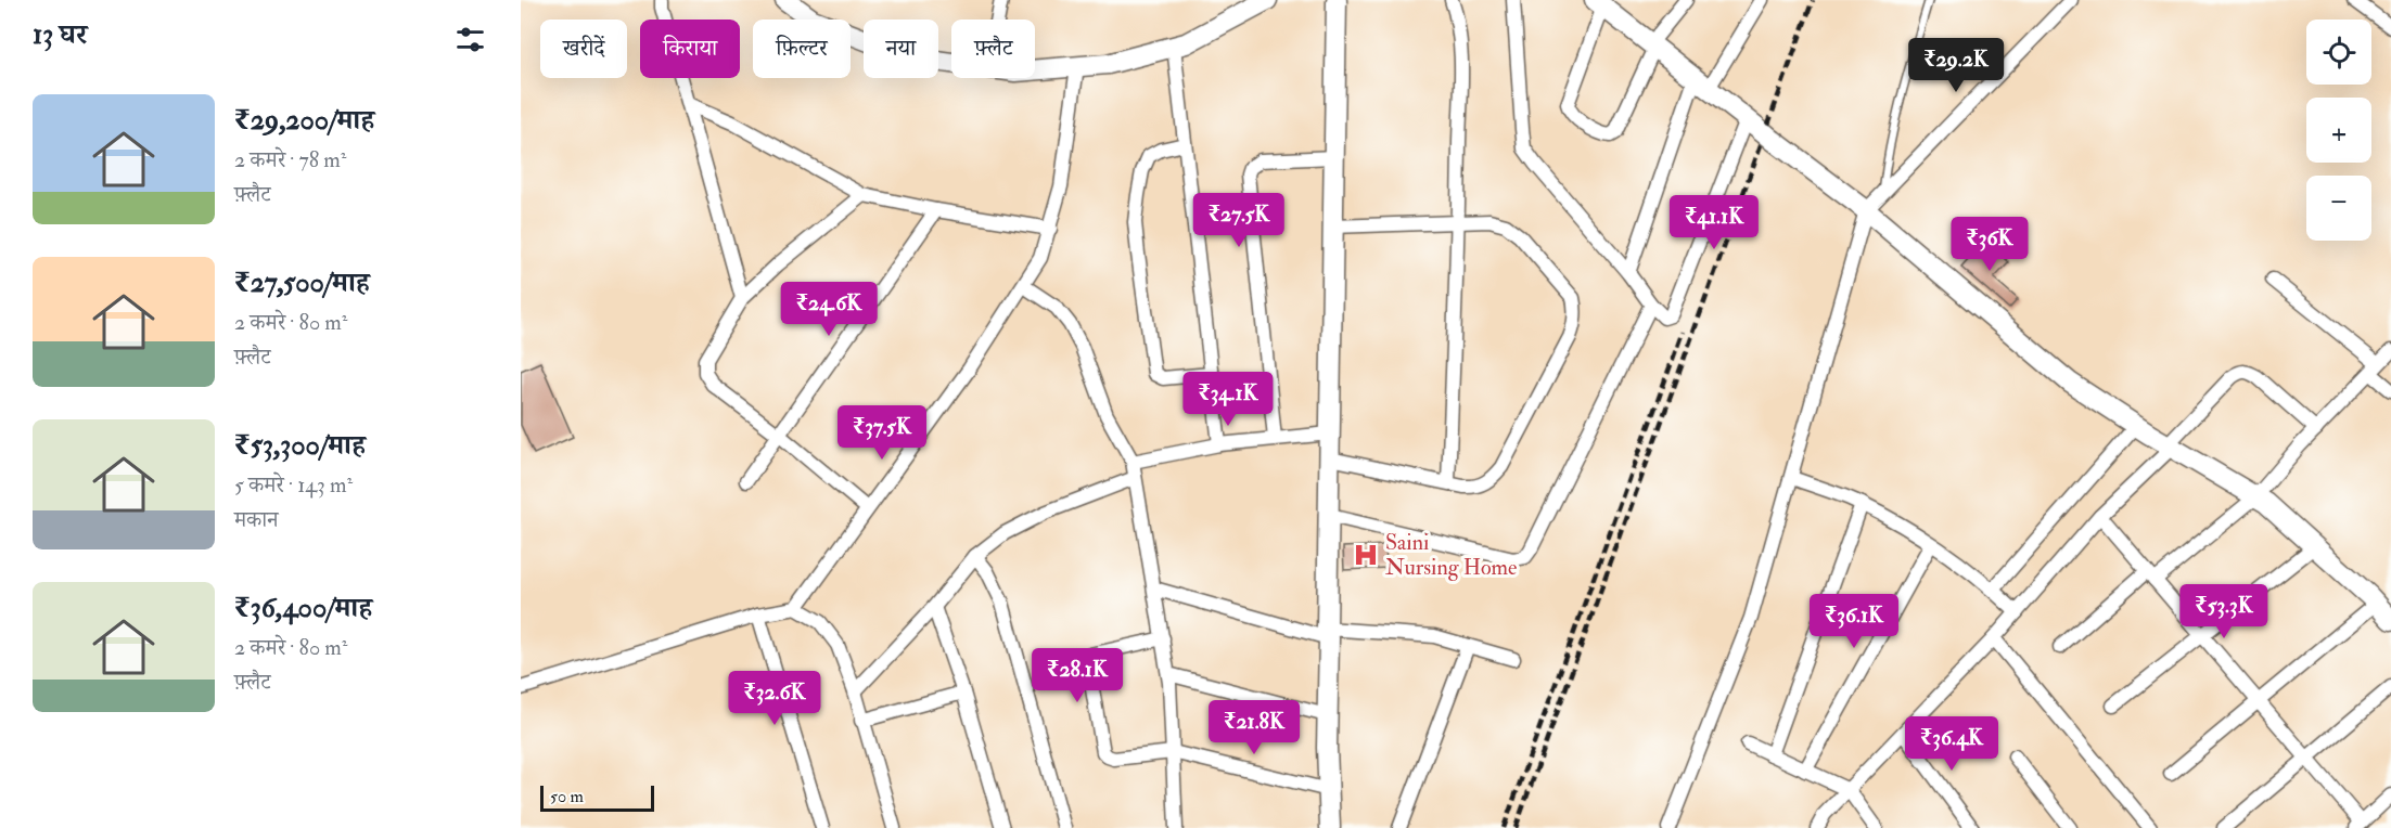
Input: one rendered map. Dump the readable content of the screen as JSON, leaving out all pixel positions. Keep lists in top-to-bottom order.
{
  "places": {
    "hospital": ["Saini Nursing Home"]
  },
  "scale_bar": "50 m",
  "page": {
    "heading": "13 घर",
    "map_buttons": ["+", "−"],
    "chip": [
      "खरीदें",
      "किराया",
      "फ़िल्टर",
      "नया",
      "फ़्लैट"
    ],
    "price": [
      "₹29.2K",
      "₹27.5K",
      "₹41.1K",
      "₹36K",
      "₹24.6K",
      "₹34.1K",
      "₹37.5K",
      "₹53.3K",
      "₹36.1K",
      "₹28.1K",
      "₹32.6K",
      "₹21.8K",
      "₹36.4K"
    ],
    "list": [
      {
        "name": "₹29,200/माह",
        "note": "2 कमरे · 78 m² · फ़्लैट"
      },
      {
        "name": "₹27,500/माह",
        "note": "2 कमरे · 80 m² · फ़्लैट"
      },
      {
        "name": "₹53,300/माह",
        "note": "5 कमरे · 143 m² · मकान"
      },
      {
        "name": "₹36,400/माह",
        "note": "2 कमरे · 80 m² · फ़्लैट"
      }
    ],
    "scale": "50 m"
  }
}
